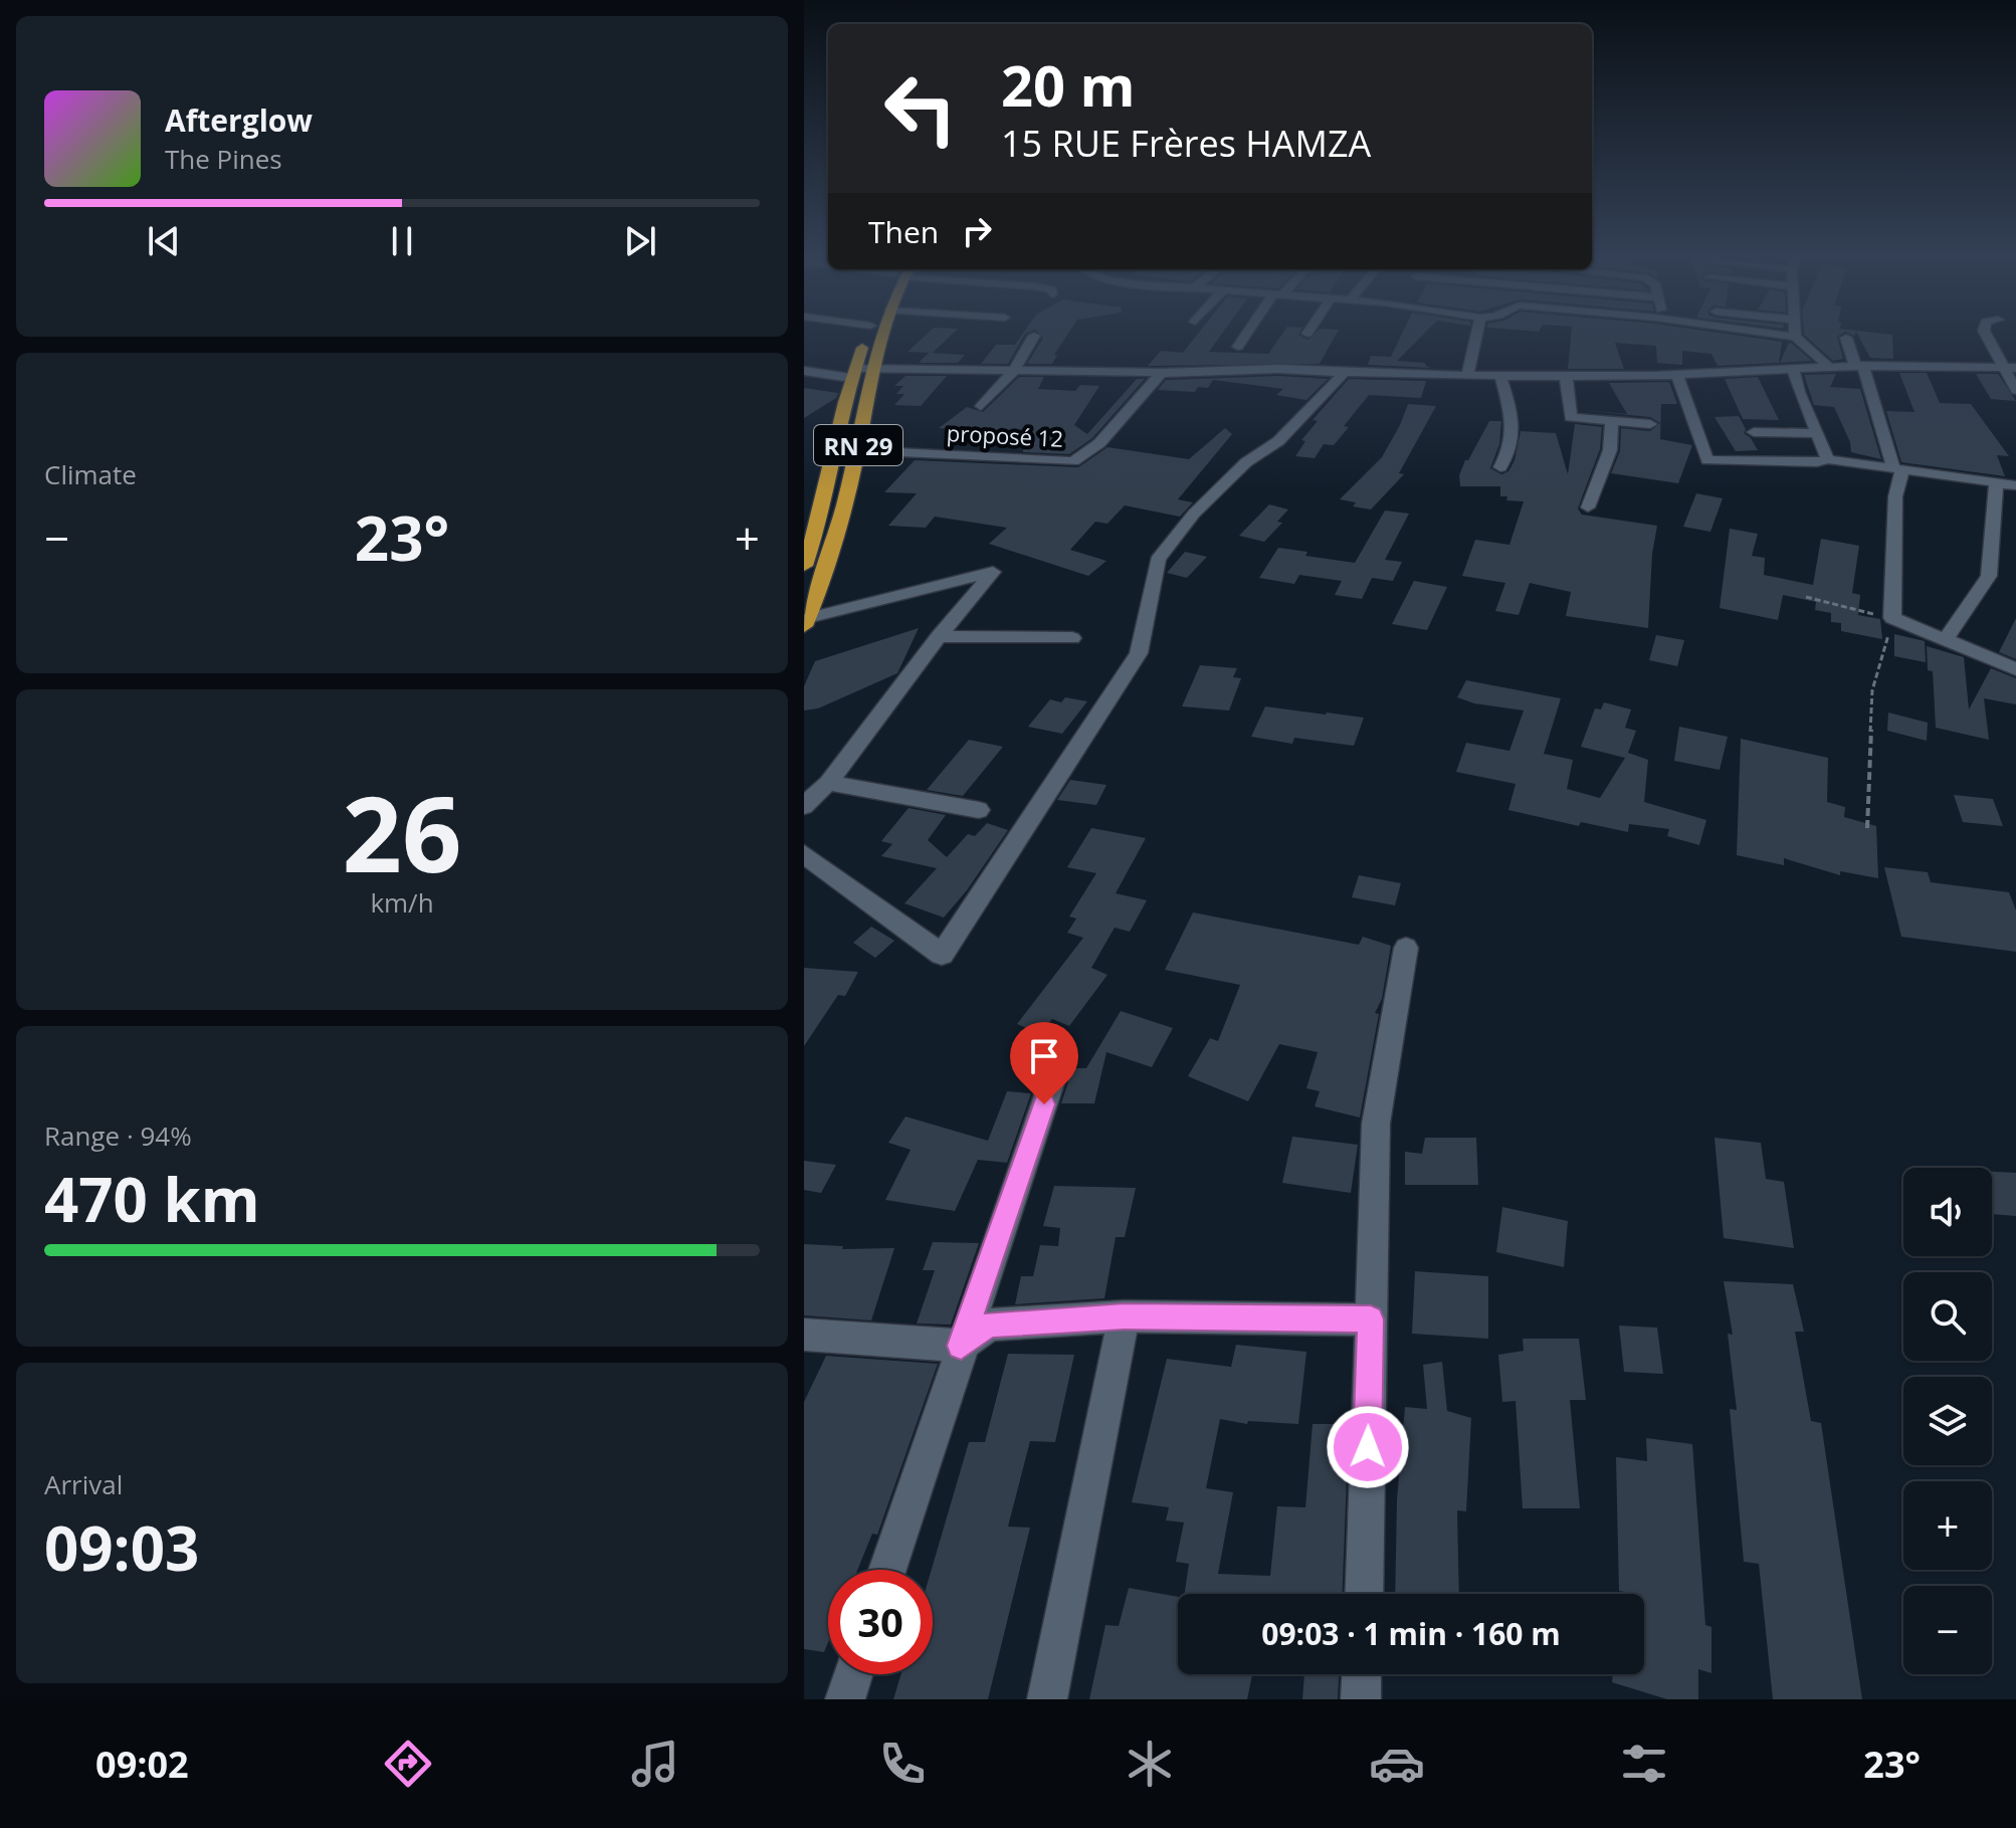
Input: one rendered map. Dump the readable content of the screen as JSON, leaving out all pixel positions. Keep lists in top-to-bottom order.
{
  "streets": {
    "highway": ["RN 29"],
    "street": ["proposé 12"]
  },
  "crossings": [
    ["proposé 12", "RN 29"]
  ],
  "page": {
    "turn": ["20 m", "15 RUE Frères HAMZA"],
    "song": ["Afterglow", "The Pines"],
    "then": "Then",
    "tile": [
      "Climate",
      ["26", "km/h"],
      ["Range · 94%", "470 km"],
      ["Arrival", "09:03"]
    ],
    "heat": ["−", "23°", "+"],
    "map_buttons": ["+", "−"],
    "limit": "30",
    "trip": "09:03 · 1 min · 160 m",
    "tabs": ["09:02", "23°"]
  }
}
